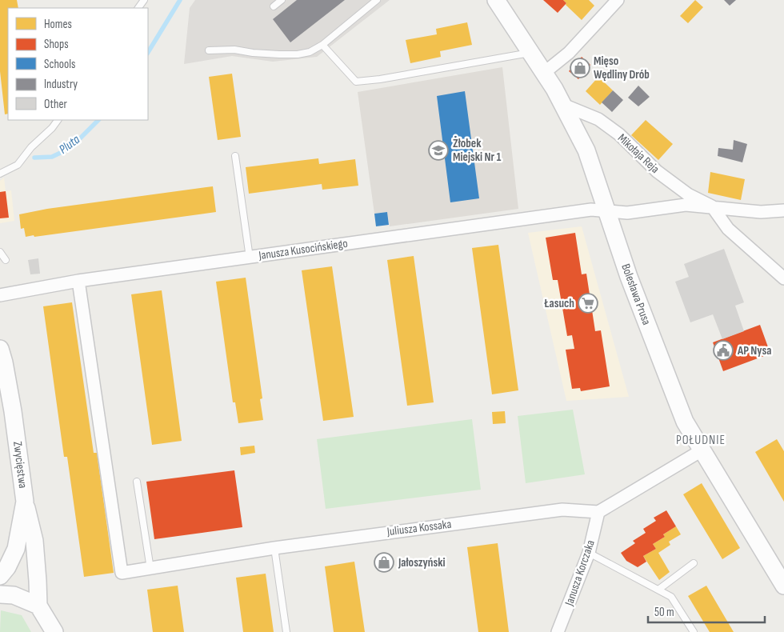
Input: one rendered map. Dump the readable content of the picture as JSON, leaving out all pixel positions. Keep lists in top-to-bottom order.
{
  "streets": {
    "street": [
      "Mikołaja Reja",
      "Janusza Kusocińskiego",
      "Bolesława Prusa",
      "Zwycięstwa",
      "Juliusza Kossaka",
      "Janusza Korczaka"
    ]
  },
  "crossings": [
    ["Mikołaja Reja", "Janusza Kusocińskiego"],
    ["Mikołaja Reja", "Bolesława Prusa"],
    ["Janusza Kusocińskiego", "Bolesława Prusa"],
    ["Janusza Kusocińskiego", "Juliusza Kossaka"],
    ["Juliusza Kossaka", "Janusza Korczaka"]
  ],
  "districts": ["POŁUDNIE"],
  "water": ["Pluta"],
  "places": {
    "shop": ["Mięso Wędliny Drób", "Jałoszyński"],
    "school or university": ["Żłobek Miejski Nr 1"],
    "supermarket": ["Łasuch"],
    "public building": ["AP Nysa"]
  },
  "legend": [
    "Homes",
    "Shops",
    "Schools",
    "Industry",
    "Other"
  ],
  "scale_bar": "50 m"
}
